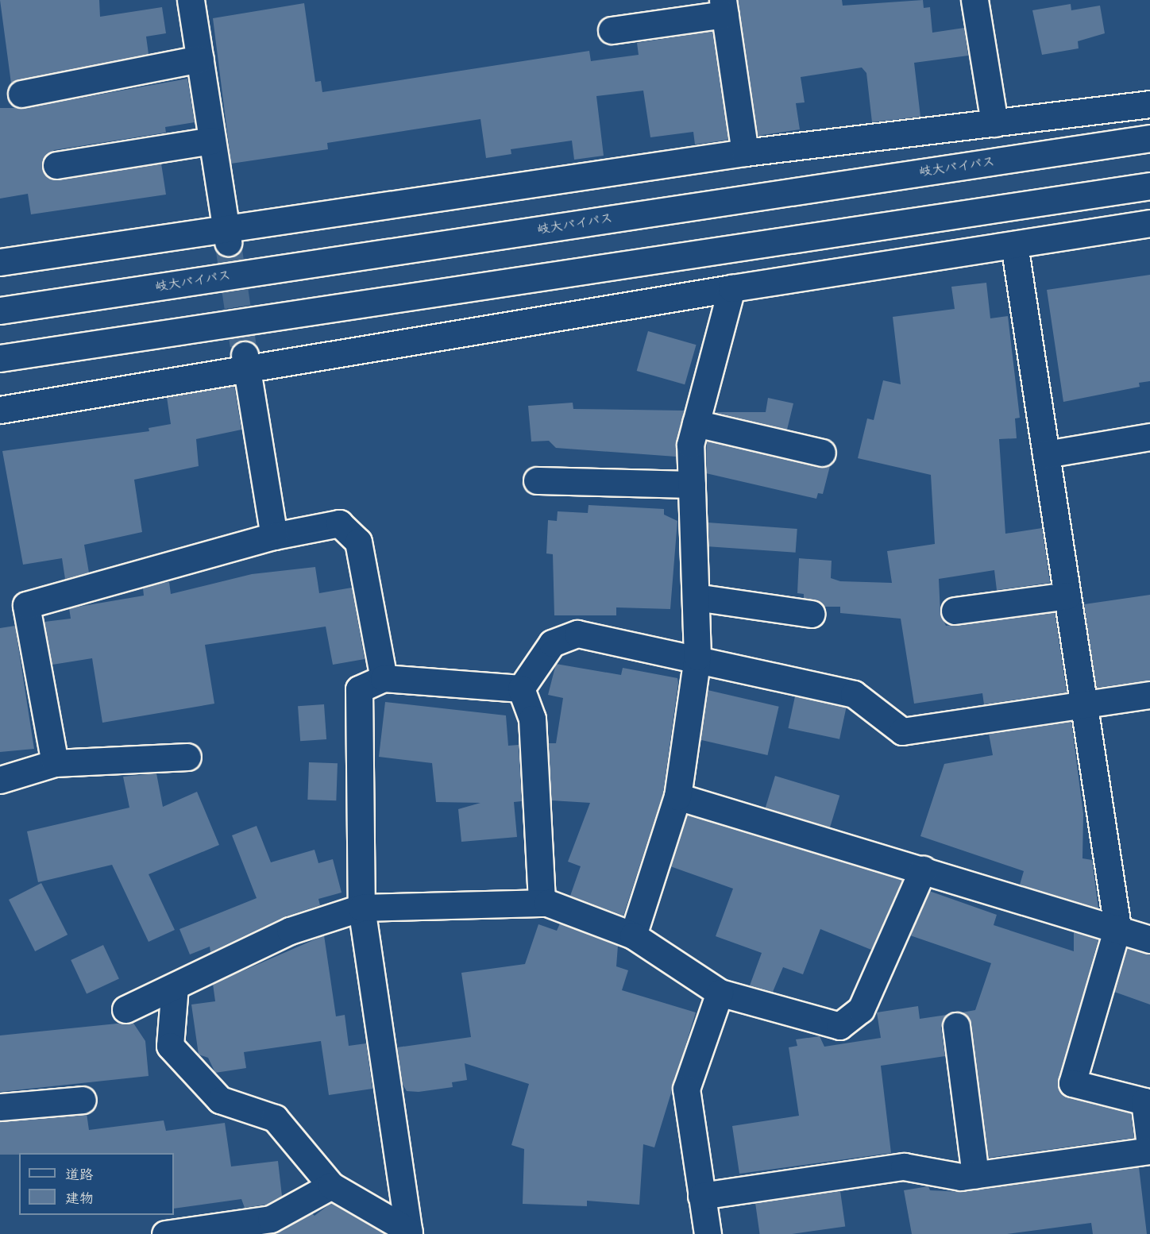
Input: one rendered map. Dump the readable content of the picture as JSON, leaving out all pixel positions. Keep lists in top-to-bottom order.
{
  "streets": {
    "main road": ["岐大バイパス"]
  },
  "legend": ["道路", "建物"]
}
